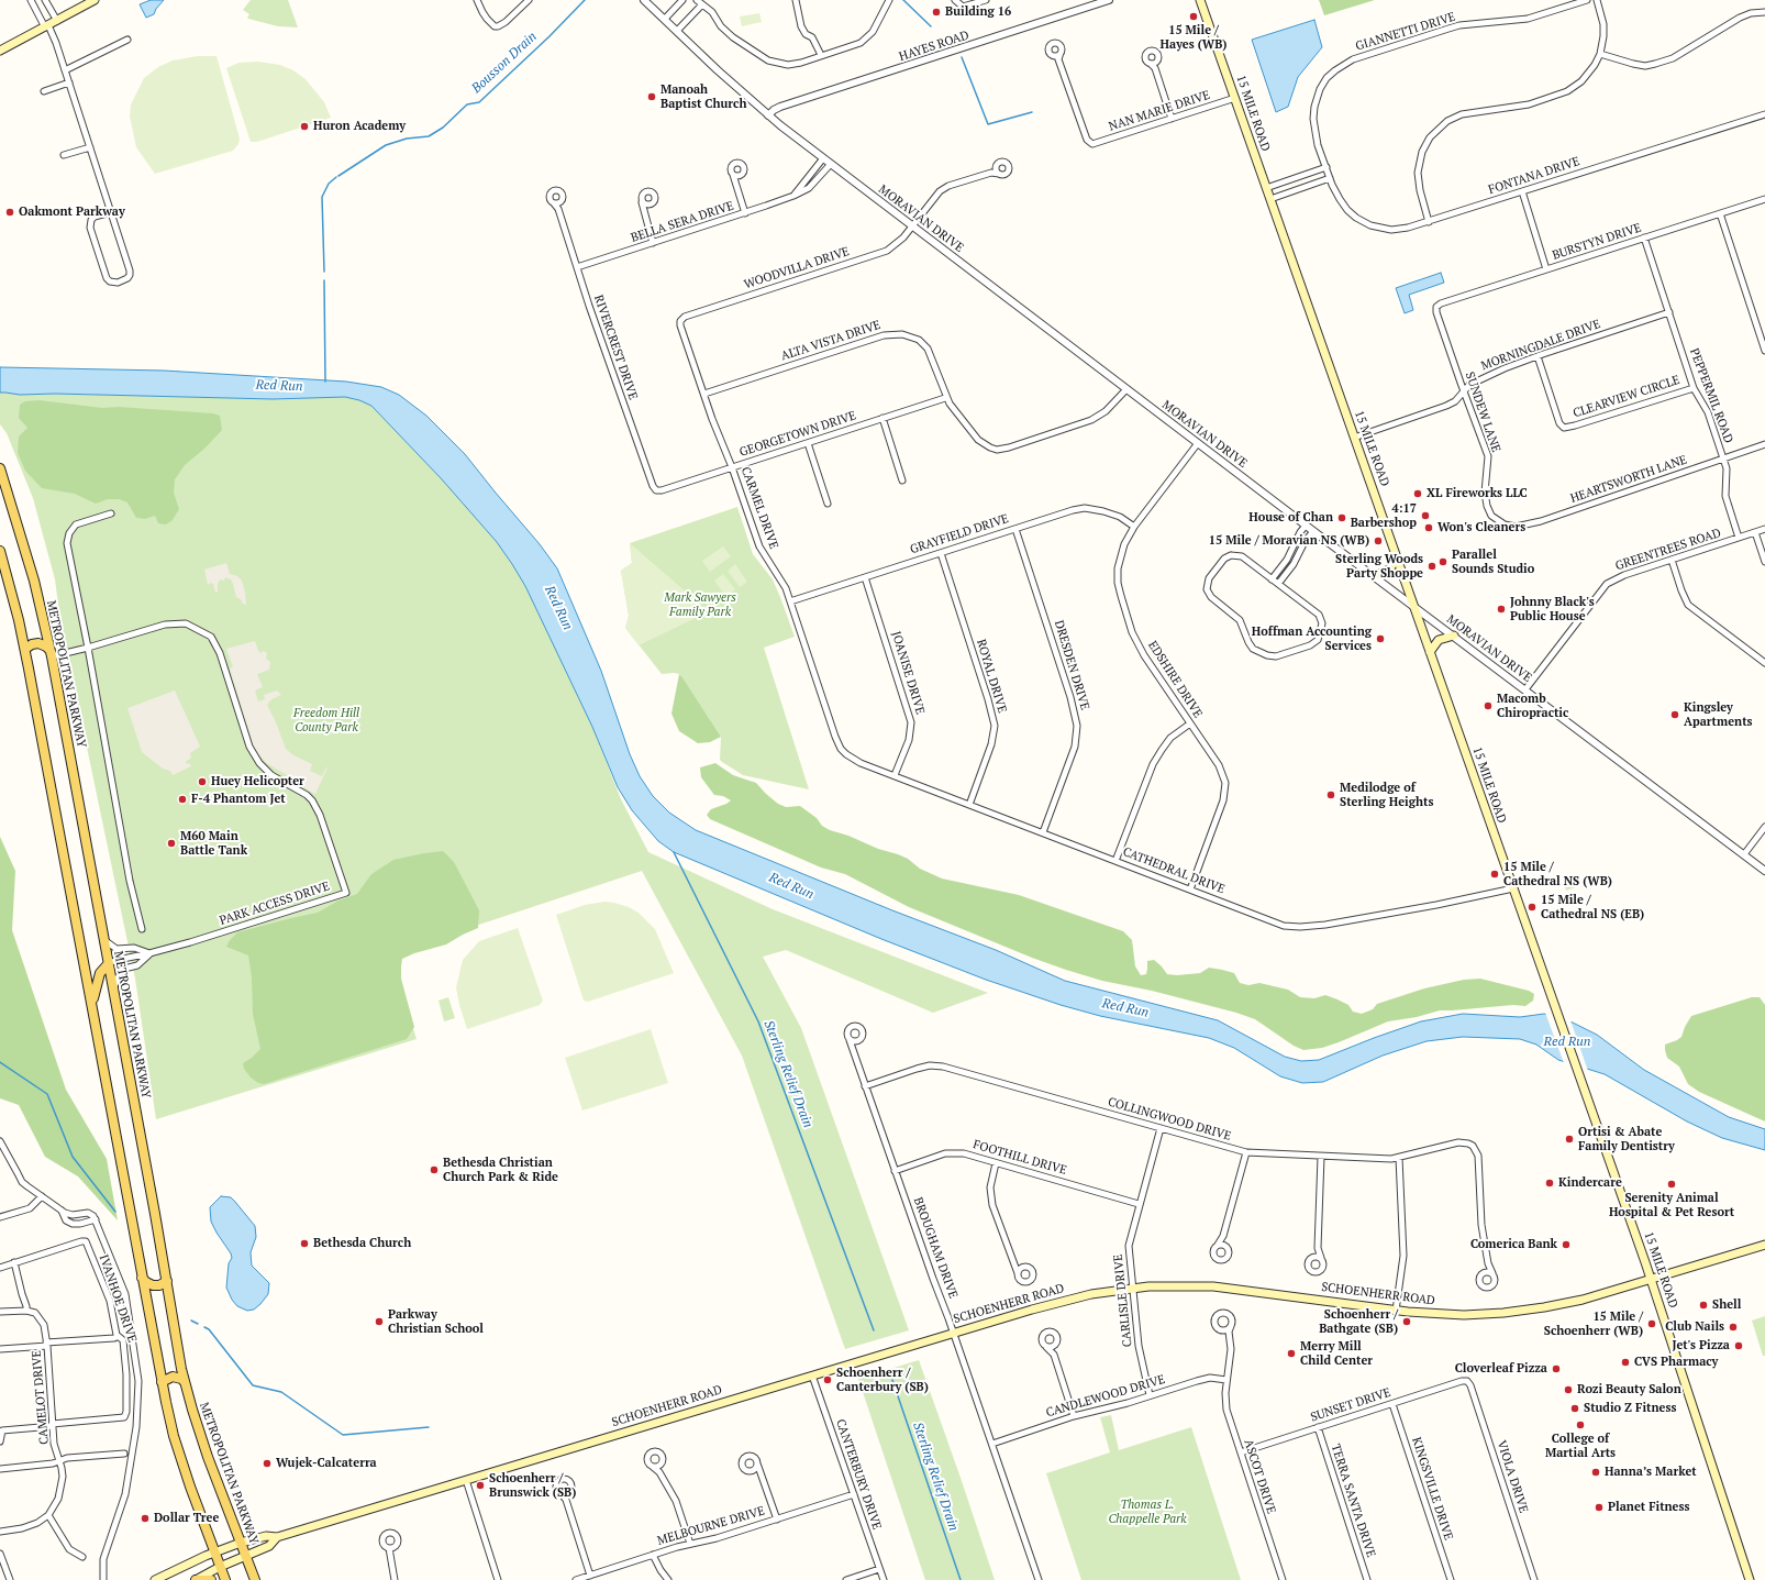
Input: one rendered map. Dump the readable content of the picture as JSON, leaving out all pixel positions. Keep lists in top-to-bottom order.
{
  "streets": {
    "main road": ["15 MILE ROAD", "METROPOLITAN PARKWAY", "SCHOENHERR ROAD"],
    "street": [
      "GIANNETTI DRIVE",
      "HAYES ROAD",
      "NAN MARIE DRIVE",
      "FONTANA DRIVE",
      "MORAVIAN DRIVE",
      "BELLA SERA DRIVE",
      "BURSTYN DRIVE",
      "WOODVILLA DRIVE",
      "ALTA VISTA DRIVE",
      "MORNINGDALE DRIVE",
      "RIVERCREST DRIVE",
      "PEPPERMIL ROAD",
      "CLEARVIEW CIRCLE",
      "SUNDEW LANE",
      "GEORGETOWN DRIVE",
      "HEARTSWORTH LANE",
      "CARMEL DRIVE",
      "GRAYFIELD DRIVE",
      "GREENTREES ROAD",
      "DRESDEN DRIVE",
      "JOANISE DRIVE",
      "ROYAL DRIVE",
      "EDSHIRE DRIVE",
      "CATHEDRAL DRIVE",
      "PARK ACCESS DRIVE",
      "COLLINGWOOD DRIVE",
      "FOOTHILL DRIVE",
      "BROUGHAM DRIVE",
      "IVANHOE DRIVE",
      "CARLISLE DRIVE",
      "CANDLEWOOD DRIVE",
      "CAMELOT DRIVE",
      "SUNSET DRIVE",
      "CANTERBURY DRIVE",
      "ASCOT DRIVE",
      "VIOLA DRIVE",
      "KINGSVILLE DRIVE",
      "TERRA SANTA DRIVE",
      "MELBOURNE DRIVE"
    ]
  },
  "crossings": [
    ["GIANNETTI DRIVE", "FONTANA DRIVE"],
    ["HAYES ROAD", "MORAVIAN DRIVE"],
    ["NAN MARIE DRIVE", "15 MILE ROAD"],
    ["15 MILE ROAD", "MORAVIAN DRIVE"],
    ["15 MILE ROAD", "MORNINGDALE DRIVE"],
    ["15 MILE ROAD", "CATHEDRAL DRIVE"],
    ["15 MILE ROAD", "SCHOENHERR ROAD"],
    ["MORAVIAN DRIVE", "BELLA SERA DRIVE"],
    ["MORAVIAN DRIVE", "WOODVILLA DRIVE"],
    ["MORAVIAN DRIVE", "ALTA VISTA DRIVE"],
    ["MORAVIAN DRIVE", "GREENTREES ROAD"],
    ["MORAVIAN DRIVE", "EDSHIRE DRIVE"],
    ["BELLA SERA DRIVE", "RIVERCREST DRIVE"],
    ["BURSTYN DRIVE", "PEPPERMIL ROAD"],
    ["BURSTYN DRIVE", "SUNDEW LANE"],
    ["WOODVILLA DRIVE", "CARMEL DRIVE"],
    ["ALTA VISTA DRIVE", "GEORGETOWN DRIVE"],
    ["ALTA VISTA DRIVE", "CARMEL DRIVE"],
    ["MORNINGDALE DRIVE", "PEPPERMIL ROAD"],
    ["MORNINGDALE DRIVE", "CLEARVIEW CIRCLE"],
    ["MORNINGDALE DRIVE", "SUNDEW LANE"],
    ["RIVERCREST DRIVE", "GEORGETOWN DRIVE"],
    ["PEPPERMIL ROAD", "CLEARVIEW CIRCLE"],
    ["PEPPERMIL ROAD", "HEARTSWORTH LANE"],
    ["PEPPERMIL ROAD", "GREENTREES ROAD"],
    ["SUNDEW LANE", "HEARTSWORTH LANE"],
    ["GEORGETOWN DRIVE", "CARMEL DRIVE"],
    ["CARMEL DRIVE", "GRAYFIELD DRIVE"],
    ["CARMEL DRIVE", "CATHEDRAL DRIVE"],
    ["GRAYFIELD DRIVE", "DRESDEN DRIVE"],
    ["GRAYFIELD DRIVE", "JOANISE DRIVE"],
    ["GRAYFIELD DRIVE", "ROYAL DRIVE"],
    ["GRAYFIELD DRIVE", "EDSHIRE DRIVE"],
    ["DRESDEN DRIVE", "CATHEDRAL DRIVE"],
    ["JOANISE DRIVE", "CATHEDRAL DRIVE"],
    ["METROPOLITAN PARKWAY", "PARK ACCESS DRIVE"],
    ["METROPOLITAN PARKWAY", "SCHOENHERR ROAD"],
    ["ROYAL DRIVE", "CATHEDRAL DRIVE"],
    ["EDSHIRE DRIVE", "CATHEDRAL DRIVE"],
    ["COLLINGWOOD DRIVE", "BROUGHAM DRIVE"],
    ["COLLINGWOOD DRIVE", "CARLISLE DRIVE"],
    ["FOOTHILL DRIVE", "BROUGHAM DRIVE"],
    ["FOOTHILL DRIVE", "CARLISLE DRIVE"],
    ["BROUGHAM DRIVE", "SCHOENHERR ROAD"],
    ["BROUGHAM DRIVE", "CANDLEWOOD DRIVE"],
    ["SCHOENHERR ROAD", "CARLISLE DRIVE"],
    ["SCHOENHERR ROAD", "CANTERBURY DRIVE"],
    ["IVANHOE DRIVE", "CAMELOT DRIVE"],
    ["CARLISLE DRIVE", "CANDLEWOOD DRIVE"],
    ["CANDLEWOOD DRIVE", "ASCOT DRIVE"],
    ["SUNSET DRIVE", "ASCOT DRIVE"],
    ["SUNSET DRIVE", "VIOLA DRIVE"],
    ["SUNSET DRIVE", "KINGSVILLE DRIVE"],
    ["SUNSET DRIVE", "TERRA SANTA DRIVE"],
    ["CANTERBURY DRIVE", "MELBOURNE DRIVE"]
  ],
  "water": ["Bousson Drain", "Red Run", "Sterling Relief Drain"],
  "parks": ["Mark Sawyers Family Park", "Freedom Hill County Park", "Thomas L. Chappelle Park"],
  "places": [
    "Building 16",
    "15 Mile / Hayes (WB)",
    "Manoah Baptist Church",
    "Huron Academy",
    "Oakmont Parkway",
    "XL Fireworks LLC",
    "4:17 Barbershop",
    "House of Chan",
    "Won's Cleaners",
    "15 Mile / Moravian NS (WB)",
    "Parallel Sounds Studio",
    "Sterling Woods Party Shoppe",
    "Johnny Black's Public House",
    "Hoffman Accounting Services",
    "Macomb Chiropractic",
    "Kingsley Apartments",
    "Huey Helicopter",
    "Medilodge of Sterling Heights",
    "F-4 Phantom Jet",
    "M60 Main Battle Tank",
    "15 Mile / Cathedral NS (WB)",
    "15 Mile / Cathedral NS (EB)",
    "Ortisi & Abate Family Dentistry",
    "Bethesda Christian Church Park & Ride",
    "Kindercare",
    "Serenity Animal Hospital & Pet Resort",
    "Bethesda Church",
    "Comerica Bank",
    "Shell",
    "Parkway Christian School",
    "Schoenherr / Bathgate (SB)",
    "15 Mile / Schoenherr (WB)",
    "Club Nails",
    "Jet's Pizza",
    "Merry Mill Child Center",
    "CVS Pharmacy",
    "Cloverleaf Pizza",
    "Schoenherr / Canterbury (SB)",
    "Rozi Beauty Salon",
    "Studio Z Fitness",
    "College of Martial Arts",
    "Wujek-Calcaterra",
    "Hanna’s Market",
    "Schoenherr / Brunswick (SB)",
    "Planet Fitness",
    "Dollar Tree"
  ]
}
